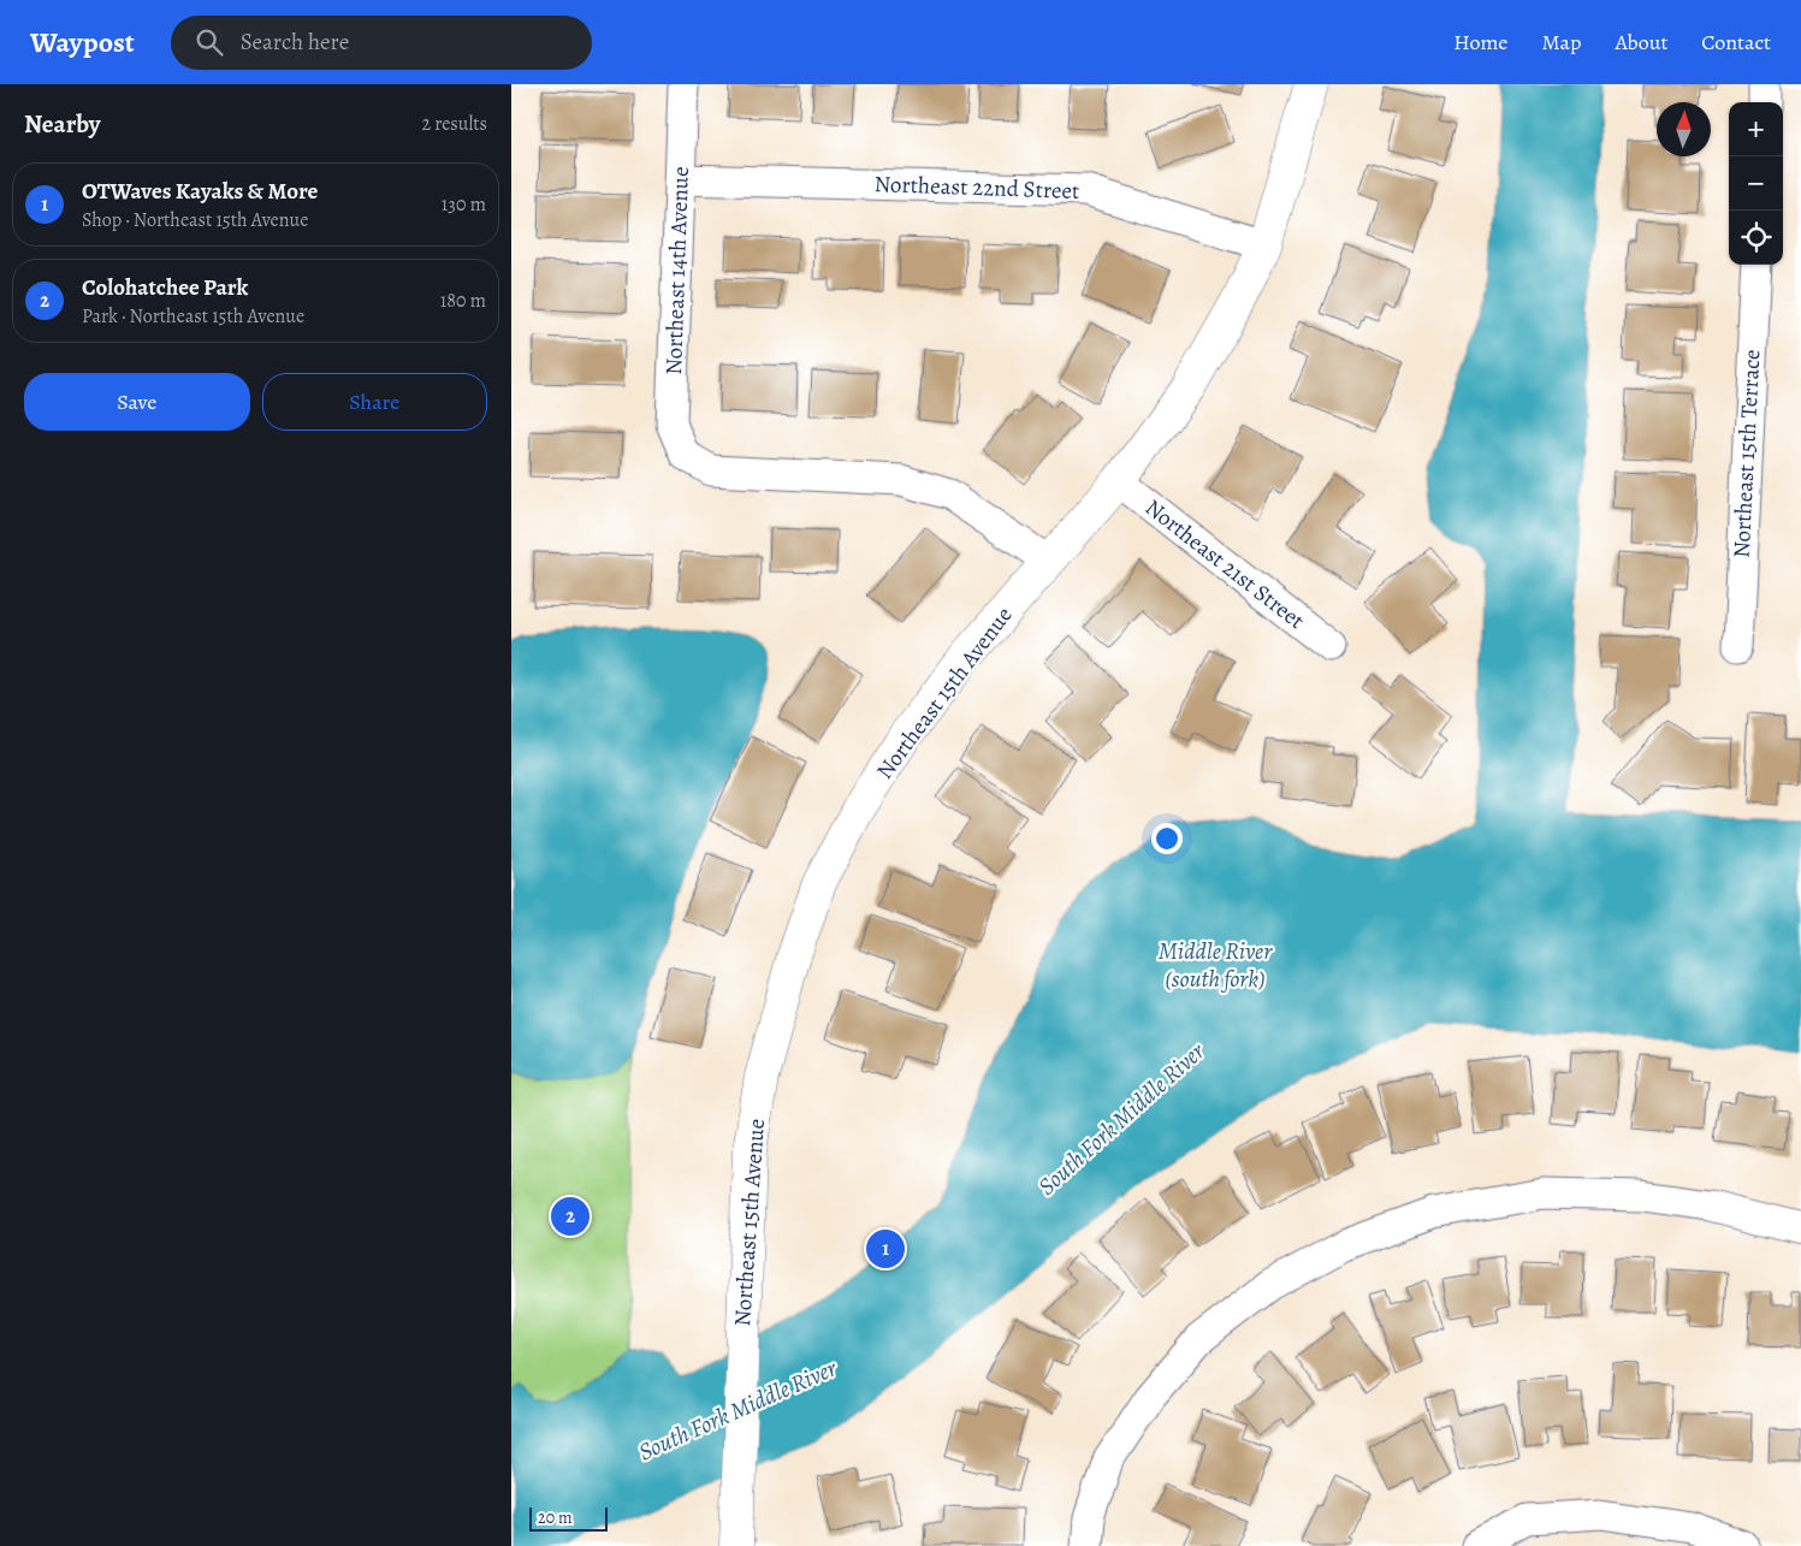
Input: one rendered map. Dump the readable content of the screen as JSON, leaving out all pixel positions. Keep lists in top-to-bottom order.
{
  "streets": {
    "street": [
      "Northeast 22nd Street",
      "Northeast 14th Avenue",
      "Northeast 15th Terrace",
      "Northeast 21st Street",
      "Northeast 15th Avenue"
    ]
  },
  "crossings": [
    ["Northeast 22nd Street", "Northeast 14th Avenue"],
    ["Northeast 22nd Street", "Northeast 15th Avenue"],
    ["Northeast 14th Avenue", "Northeast 15th Avenue"],
    ["Northeast 21st Street", "Northeast 15th Avenue"]
  ],
  "water": ["Middle River (south fork)", "South Fork Middle River"],
  "scale_bar": "20 m",
  "north": "top",
  "page": {
    "header": "Waypost",
    "search": "Search here",
    "nav": [
      "Home",
      "Map",
      "About",
      "Contact"
    ],
    "heading": ["Nearby", "2 results"],
    "map_buttons": ["+", "−"],
    "list": [
      {
        "mark": "1",
        "name": "OTWaves Kayaks & More",
        "note": "Shop · Northeast 15th Avenue",
        "value": "130 m"
      },
      {
        "mark": "2",
        "name": "Colohatchee Park",
        "note": "Park · Northeast 15th Avenue",
        "value": "180 m"
      }
    ],
    "buttons": ["Save", "Share"],
    "pins": ["2", "1"],
    "scale": "20 m"
  }
}
